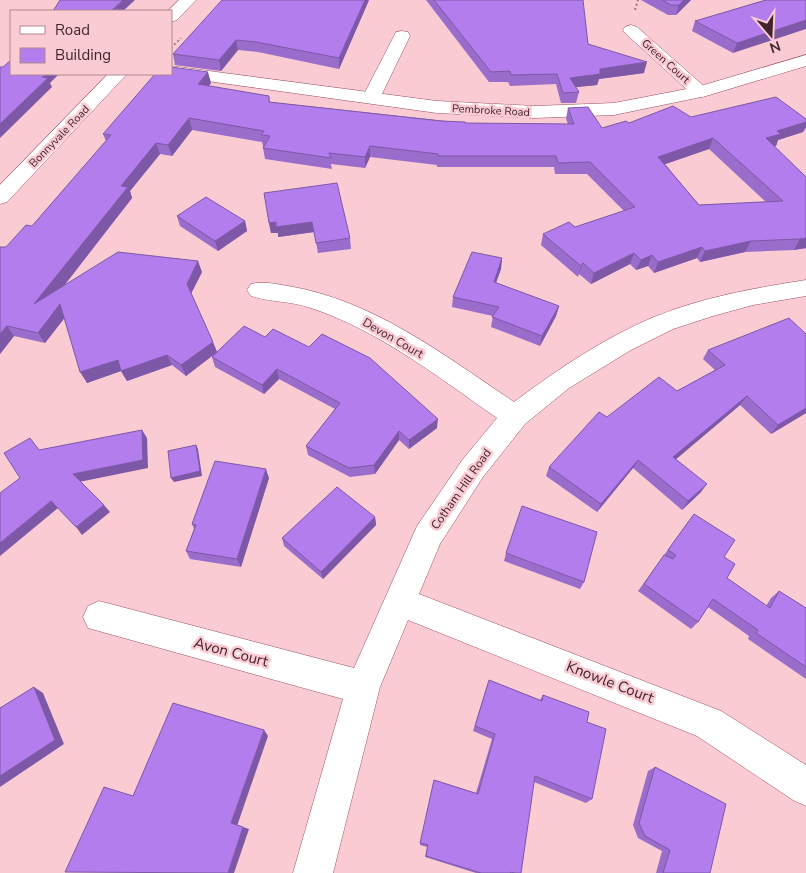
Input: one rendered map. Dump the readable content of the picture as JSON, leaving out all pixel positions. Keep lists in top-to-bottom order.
{
  "streets": {
    "street": [
      "Green Court",
      "Pembroke Road",
      "Bonnyvale Road",
      "Devon Court",
      "Cotham Hill Road",
      "Avon Court",
      "Knowle Court"
    ]
  },
  "crossings": [
    ["Green Court", "Pembroke Road"],
    ["Devon Court", "Cotham Hill Road"],
    ["Cotham Hill Road", "Avon Court"],
    ["Cotham Hill Road", "Knowle Court"]
  ],
  "legend": ["Road", "Building"],
  "north": "bottom"
}
